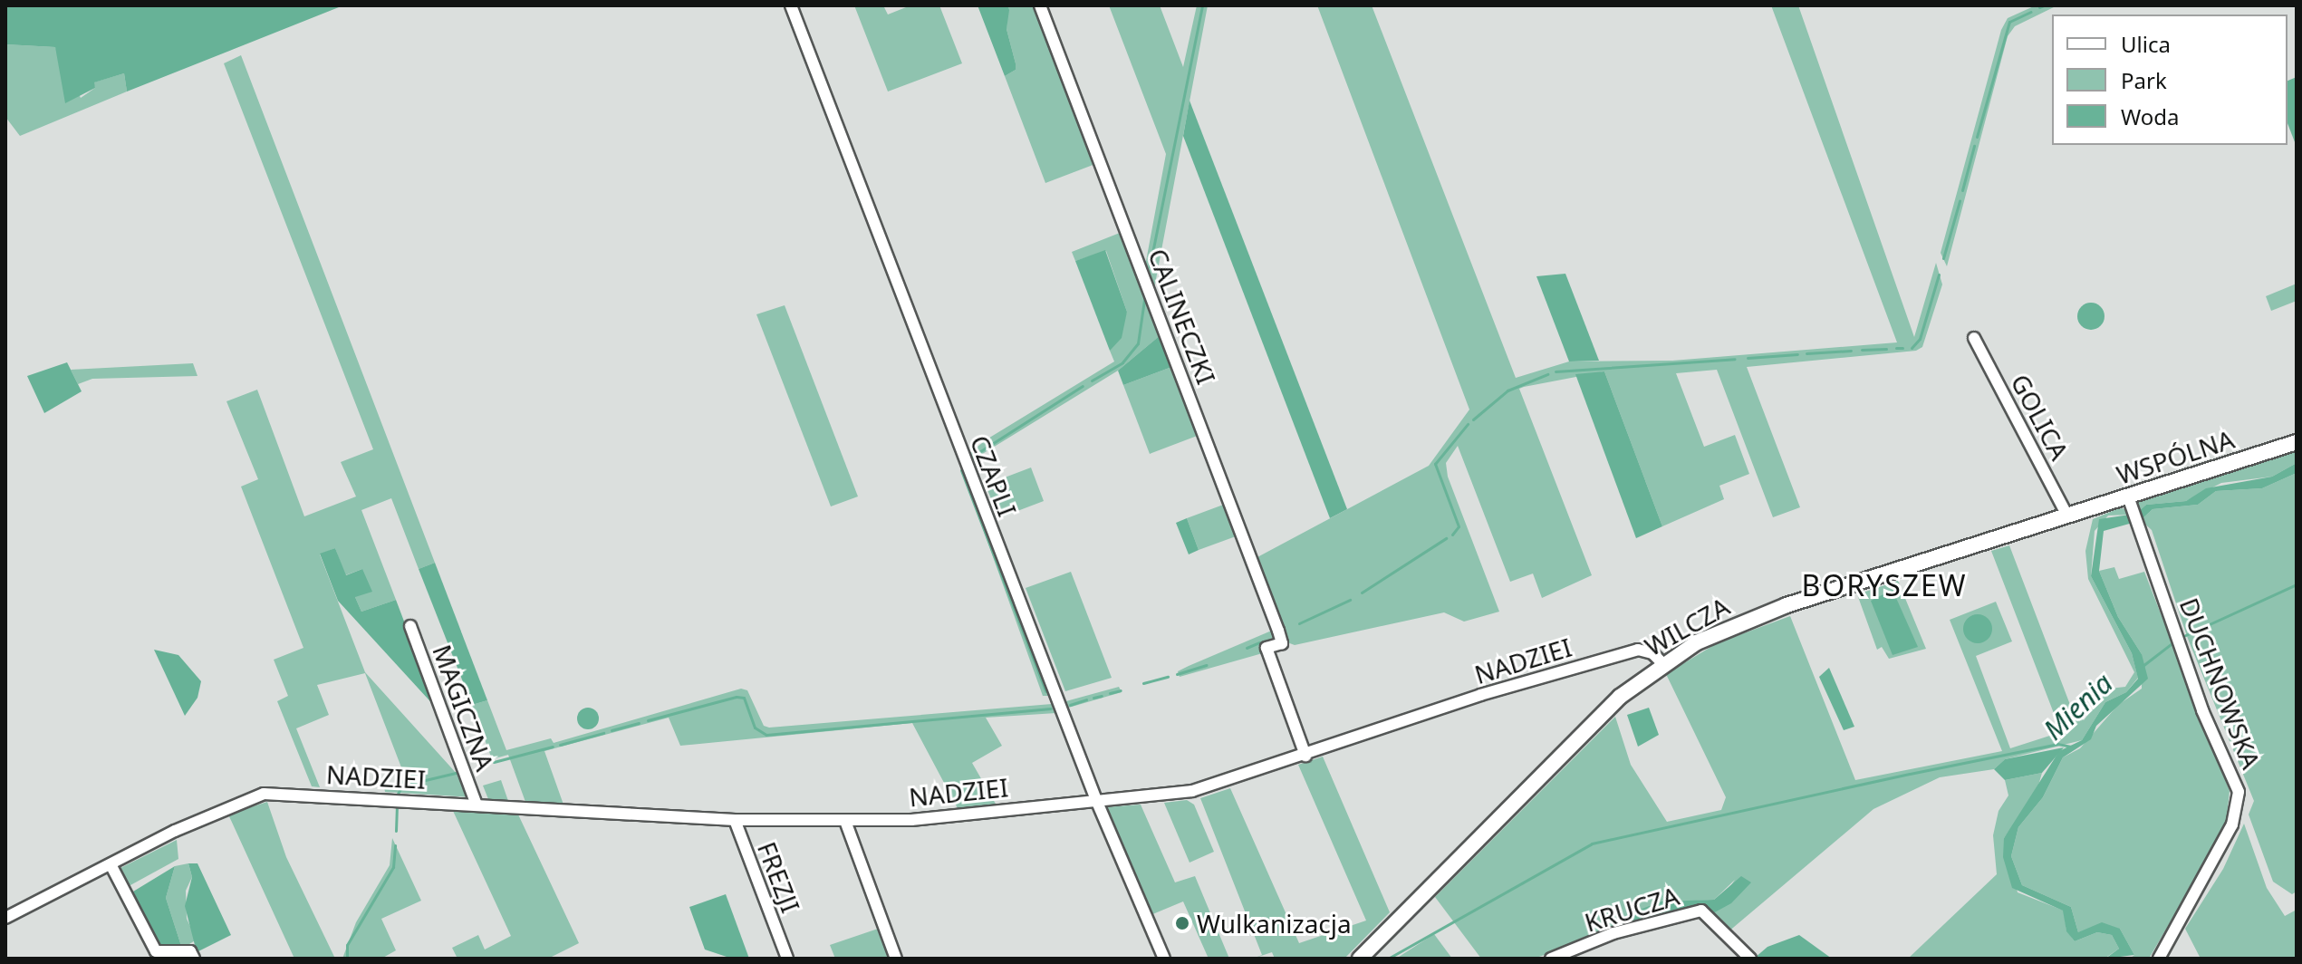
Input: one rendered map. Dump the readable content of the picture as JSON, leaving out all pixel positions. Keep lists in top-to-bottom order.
{
  "streets": {
    "main road": ["WSPÓLNA", "WILCZA"],
    "street": [
      "CALINECZKI",
      "GOLICA",
      "CZAPLI",
      "NADZIEI",
      "DUCHNOWSKA",
      "MAGICZNA",
      "FREZJI",
      "KRUCZA"
    ]
  },
  "crossings": [
    ["CALINECZKI", "NADZIEI"],
    ["GOLICA", "WSPÓLNA"],
    ["GOLICA", "WILCZA"],
    ["WSPÓLNA", "WILCZA"],
    ["WSPÓLNA", "DUCHNOWSKA"],
    ["CZAPLI", "NADZIEI"],
    ["WILCZA", "NADZIEI"],
    ["NADZIEI", "MAGICZNA"],
    ["NADZIEI", "FREZJI"]
  ],
  "districts": ["BORYSZEW"],
  "water": ["Mienia"],
  "places": ["Wulkanizacja"],
  "legend": ["Ulica", "Park", "Woda"]
}
